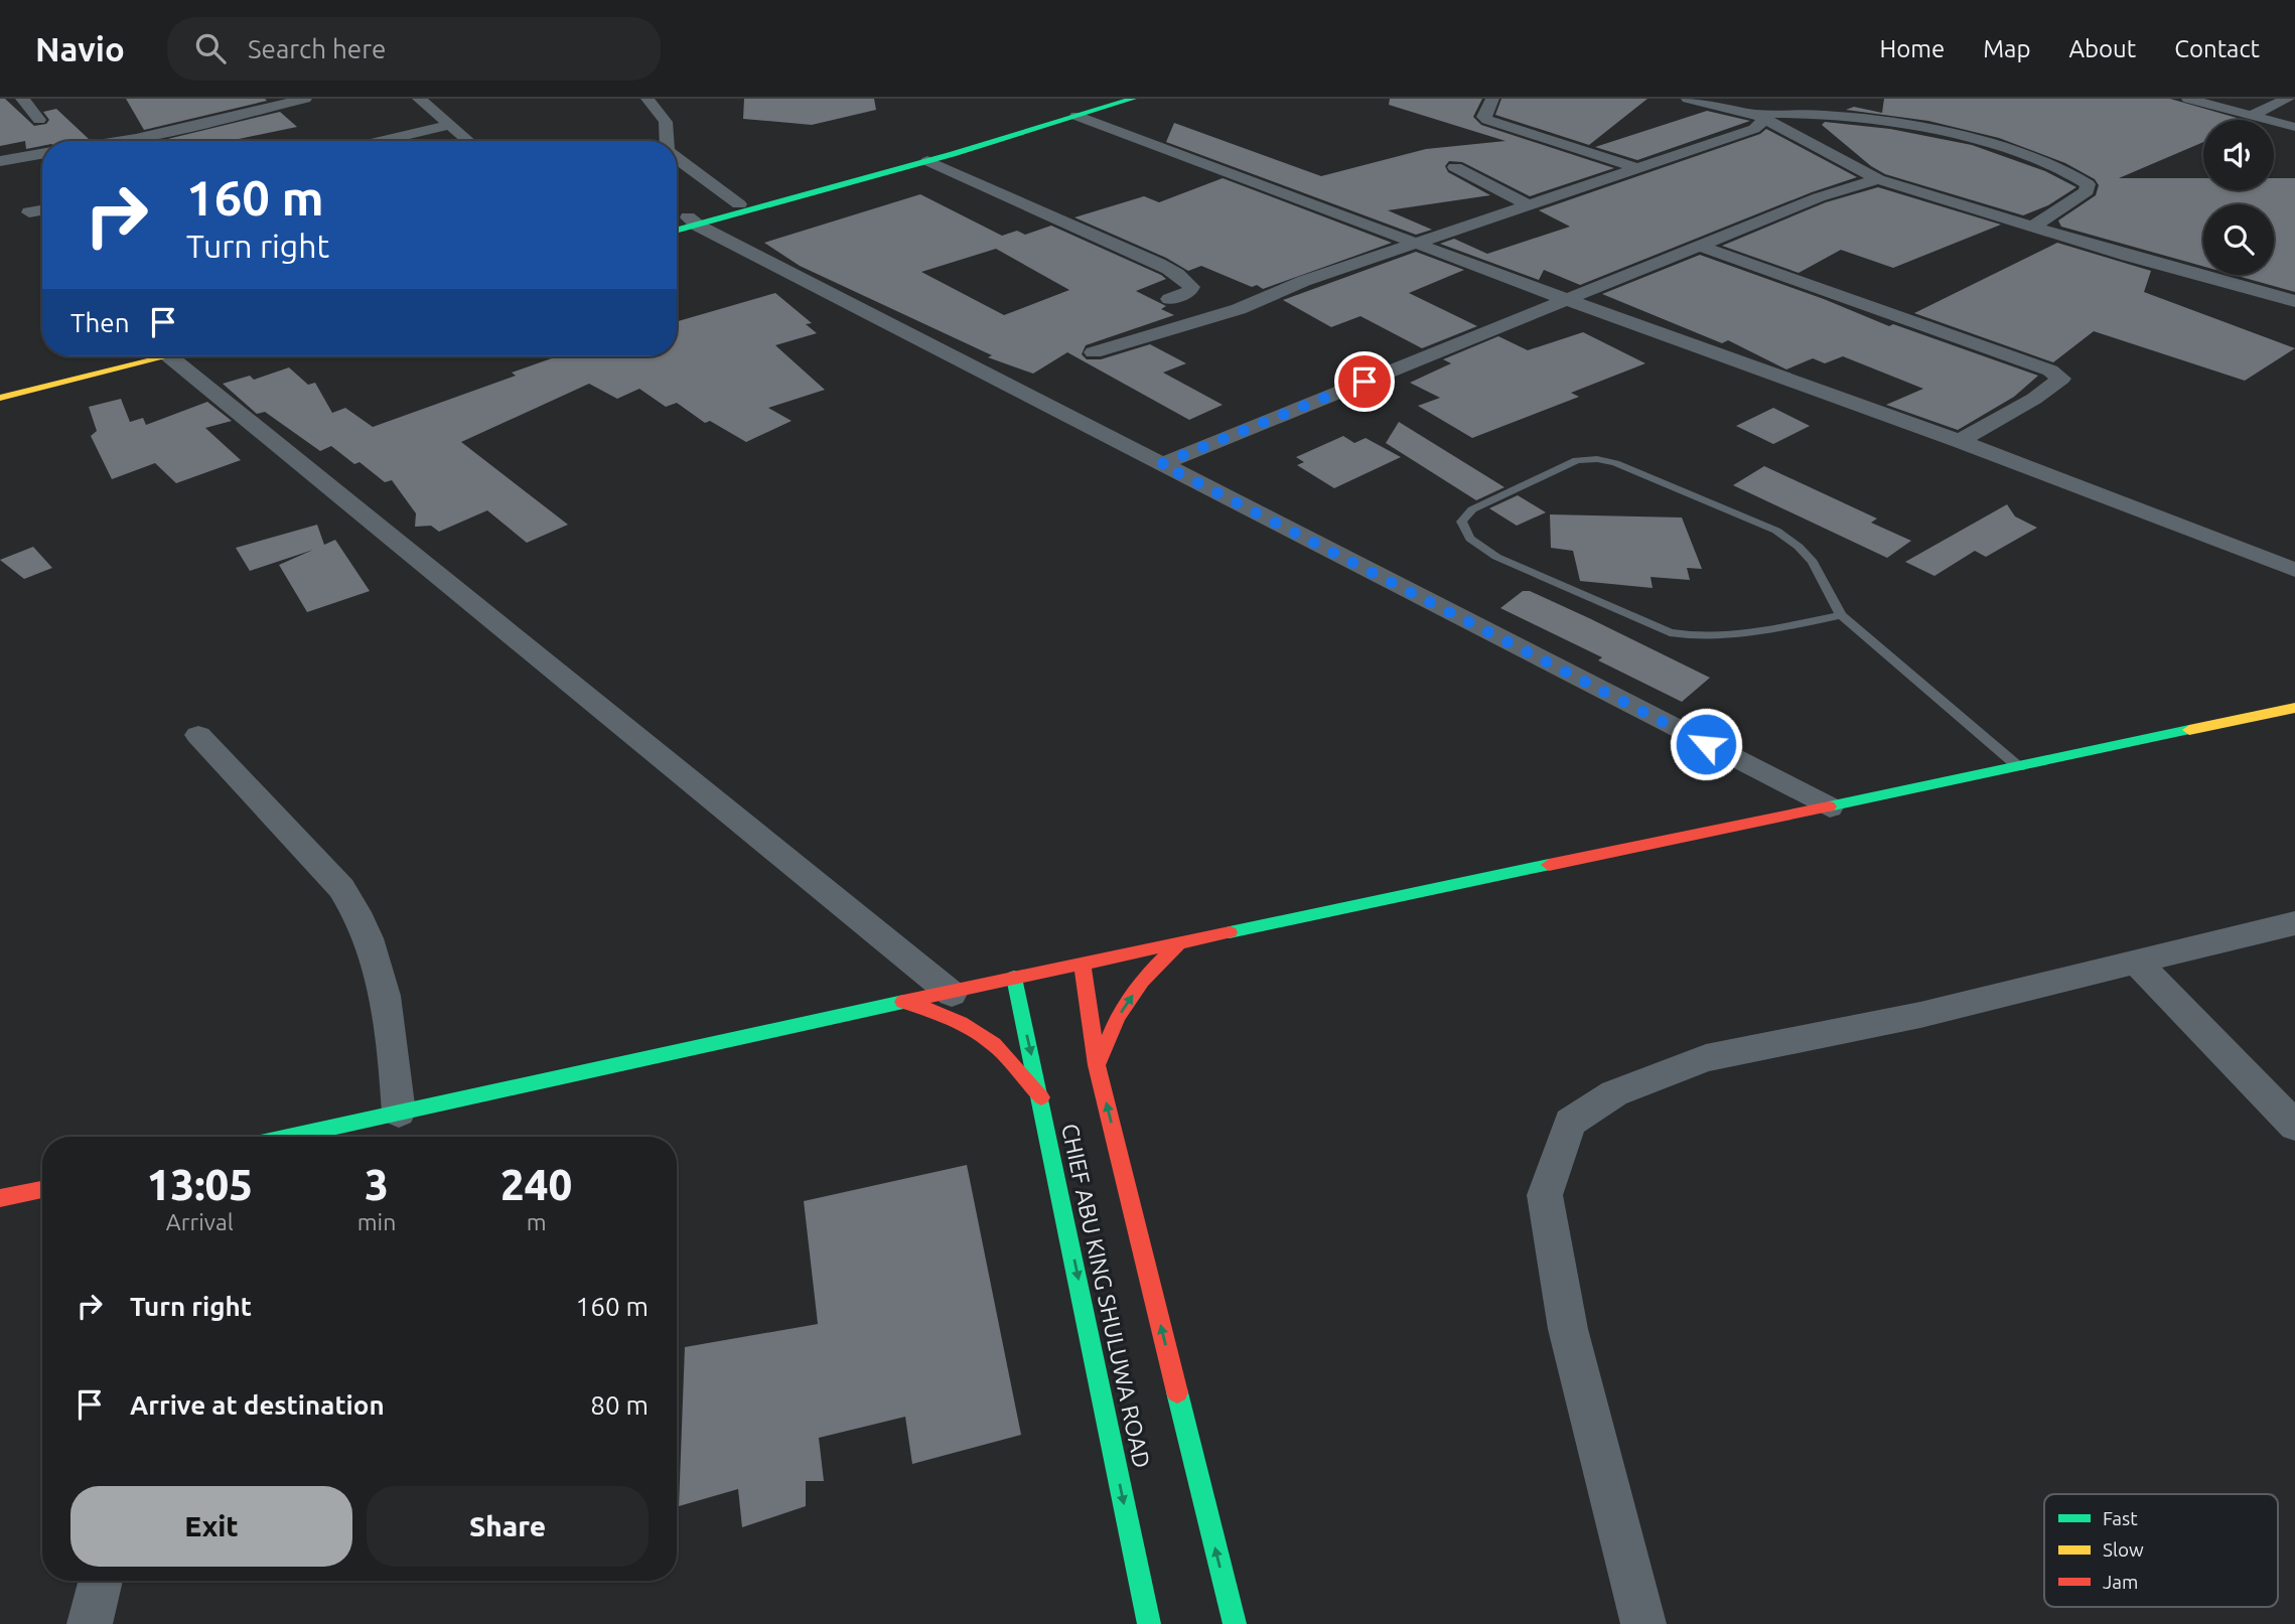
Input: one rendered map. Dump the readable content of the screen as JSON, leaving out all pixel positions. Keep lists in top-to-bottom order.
{
  "streets": {
    "main road": ["CHIEF ABU KING SHULUWA ROAD"]
  },
  "legend": ["Fast", "Slow", "Jam"],
  "page": {
    "header": "Navio",
    "search": "Search here",
    "nav": [
      "Home",
      "Map",
      "About",
      "Contact"
    ],
    "turn": ["160 m", "Turn right"],
    "then": "Then",
    "eta": [
      "13:05",
      "Arrival",
      "3",
      "min",
      "240",
      "m"
    ],
    "list": [
      {
        "name": "Turn right",
        "value": "160 m"
      },
      {
        "name": "Arrive at destination",
        "value": "80 m"
      }
    ],
    "buttons": ["Exit", "Share"]
  }
}
